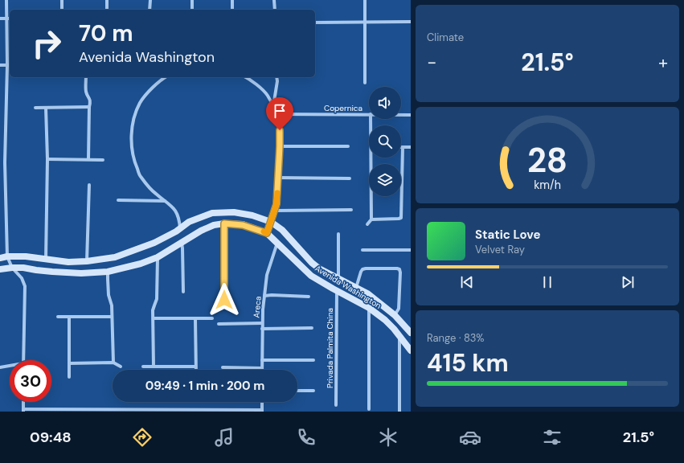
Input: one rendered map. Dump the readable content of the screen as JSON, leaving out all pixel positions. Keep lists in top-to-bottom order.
{
  "streets": {
    "main road": ["Avenida Washington"],
    "street": ["Copernica", "Areca", "Privada Palmita China"]
  },
  "crossings": [
    ["Avenida Washington", "Areca"],
    ["Avenida Washington", "Privada Palmita China"]
  ],
  "page": {
    "tile": [
      "Climate",
      ["Range · 83%", "415 km"]
    ],
    "turn": ["70 m", "Avenida Washington"],
    "heat": ["−", "21.5°", "+"],
    "song": ["Static Love", "Velvet Ray"],
    "limit": "30",
    "trip": "09:49 · 1 min · 200 m",
    "tabs": ["09:48", "21.5°"],
    "gauge": ["28", "km/h"]
  }
}
